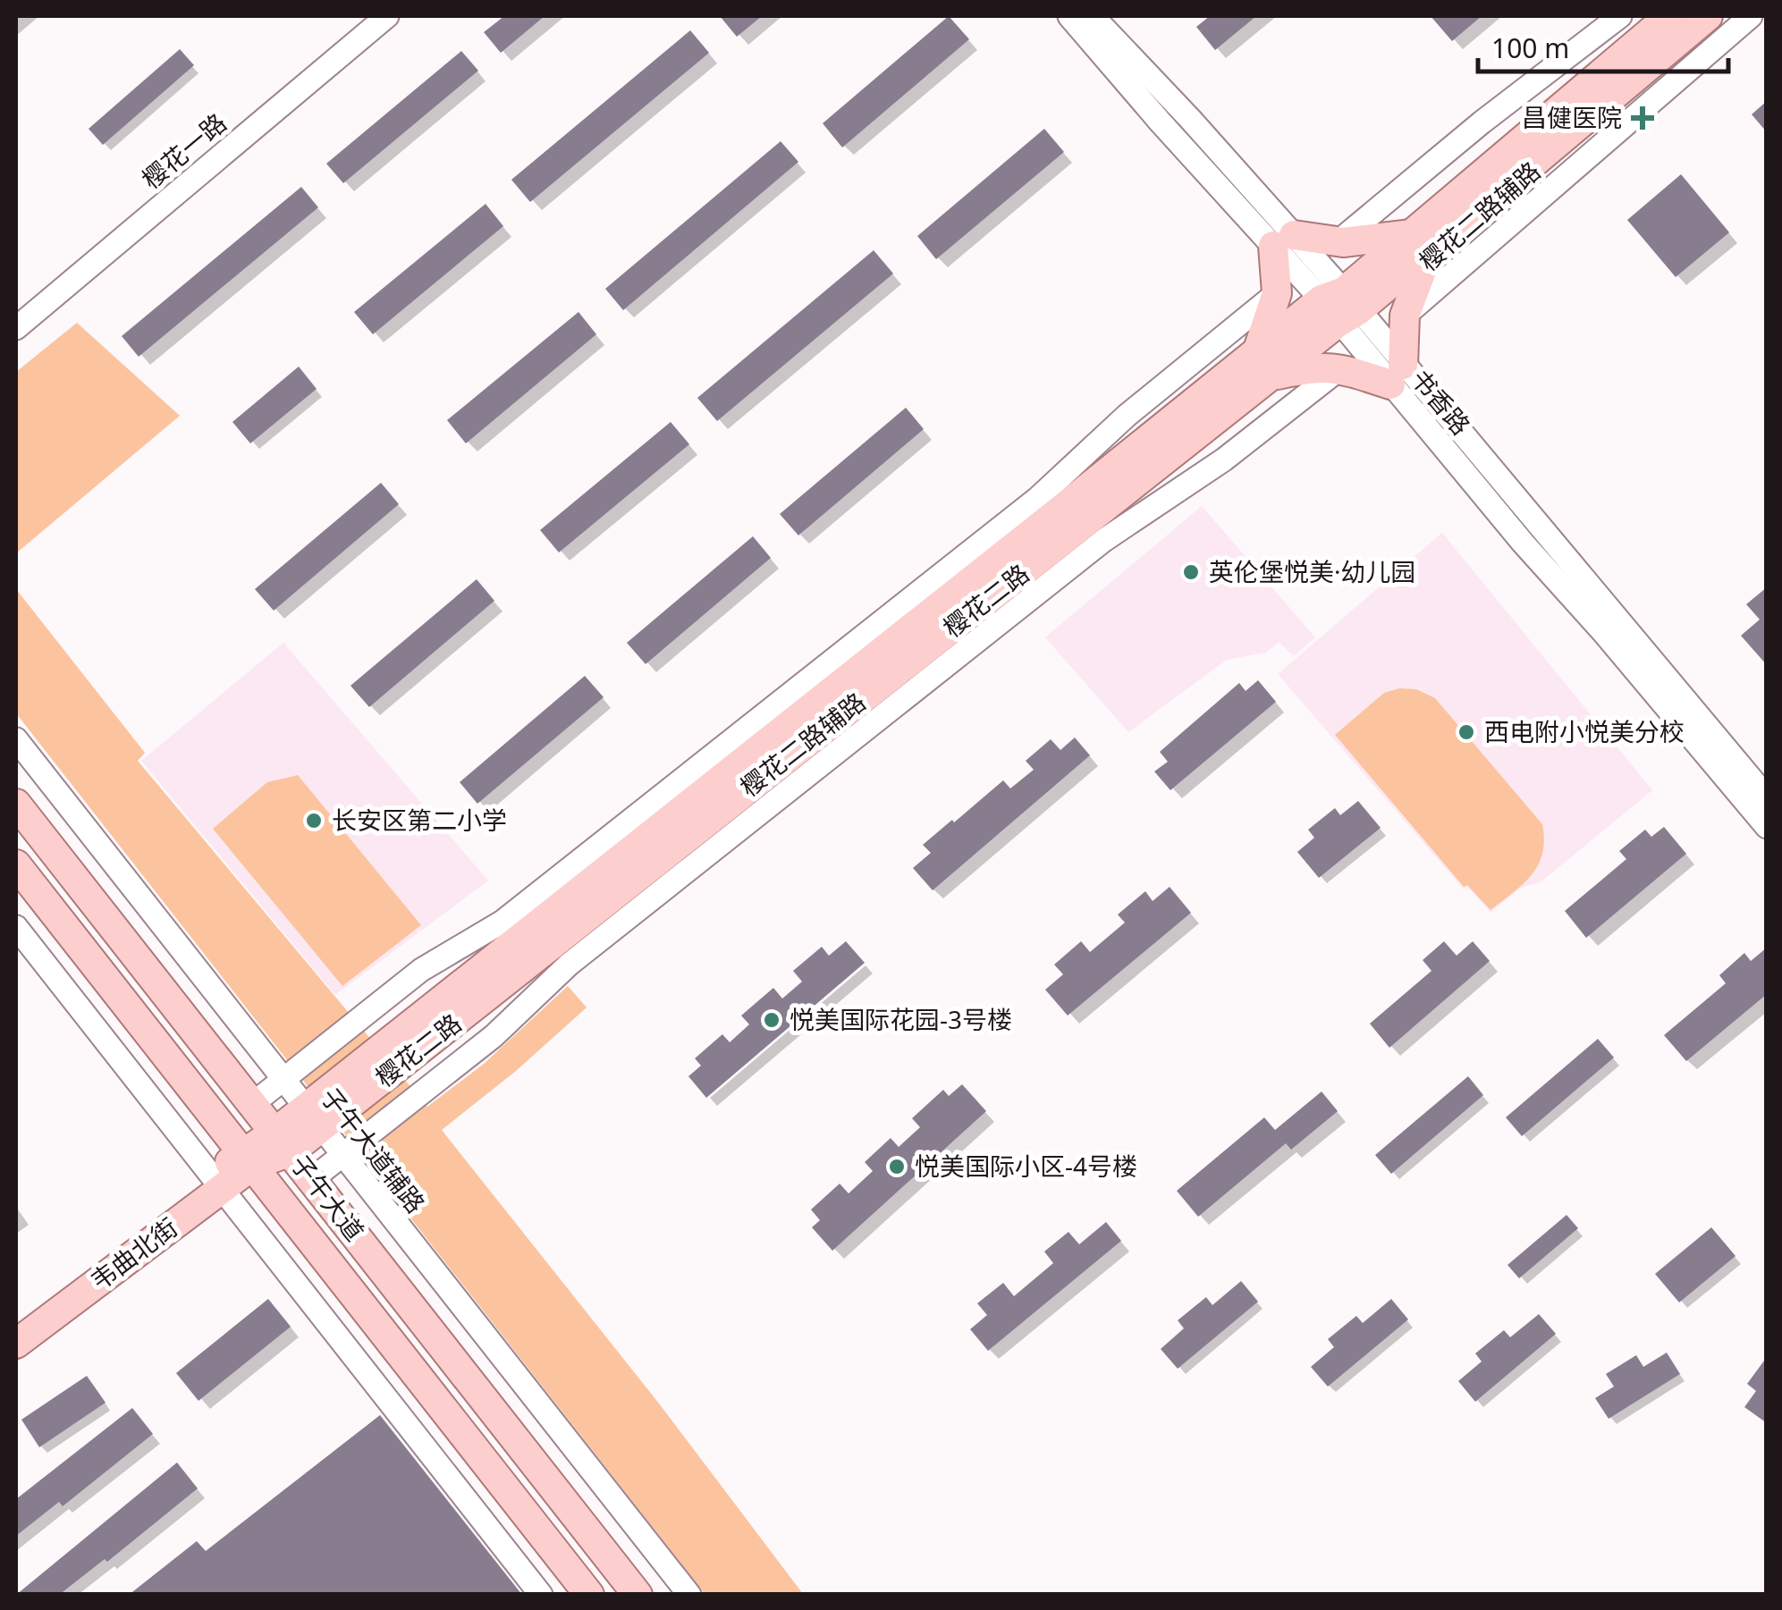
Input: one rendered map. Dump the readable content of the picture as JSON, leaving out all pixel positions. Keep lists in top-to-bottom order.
{
  "streets": {
    "main road": ["樱花二路", "子午大道", "韦曲北街"],
    "street": [
      "樱花一路",
      "樱花二路辅路",
      "书香路",
      "子午大道辅路"
    ]
  },
  "crossings": [
    ["樱花二路辅路", "子午大道辅路"],
    ["樱花二路辅路", "子午大道"],
    ["书香路", "樱花二路"],
    ["樱花二路", "子午大道辅路"],
    ["樱花二路", "子午大道"],
    ["樱花二路", "韦曲北街"],
    ["子午大道", "韦曲北街"]
  ],
  "places": {
    "health": ["昌健医院"],
    "other": [
      "英伦堡悦美·幼儿园",
      "西电附小悦美分校",
      "长安区第二小学",
      "悦美国际花园-3号楼",
      "悦美国际小区-4号楼"
    ]
  },
  "scale_bar": "100 m"
}
